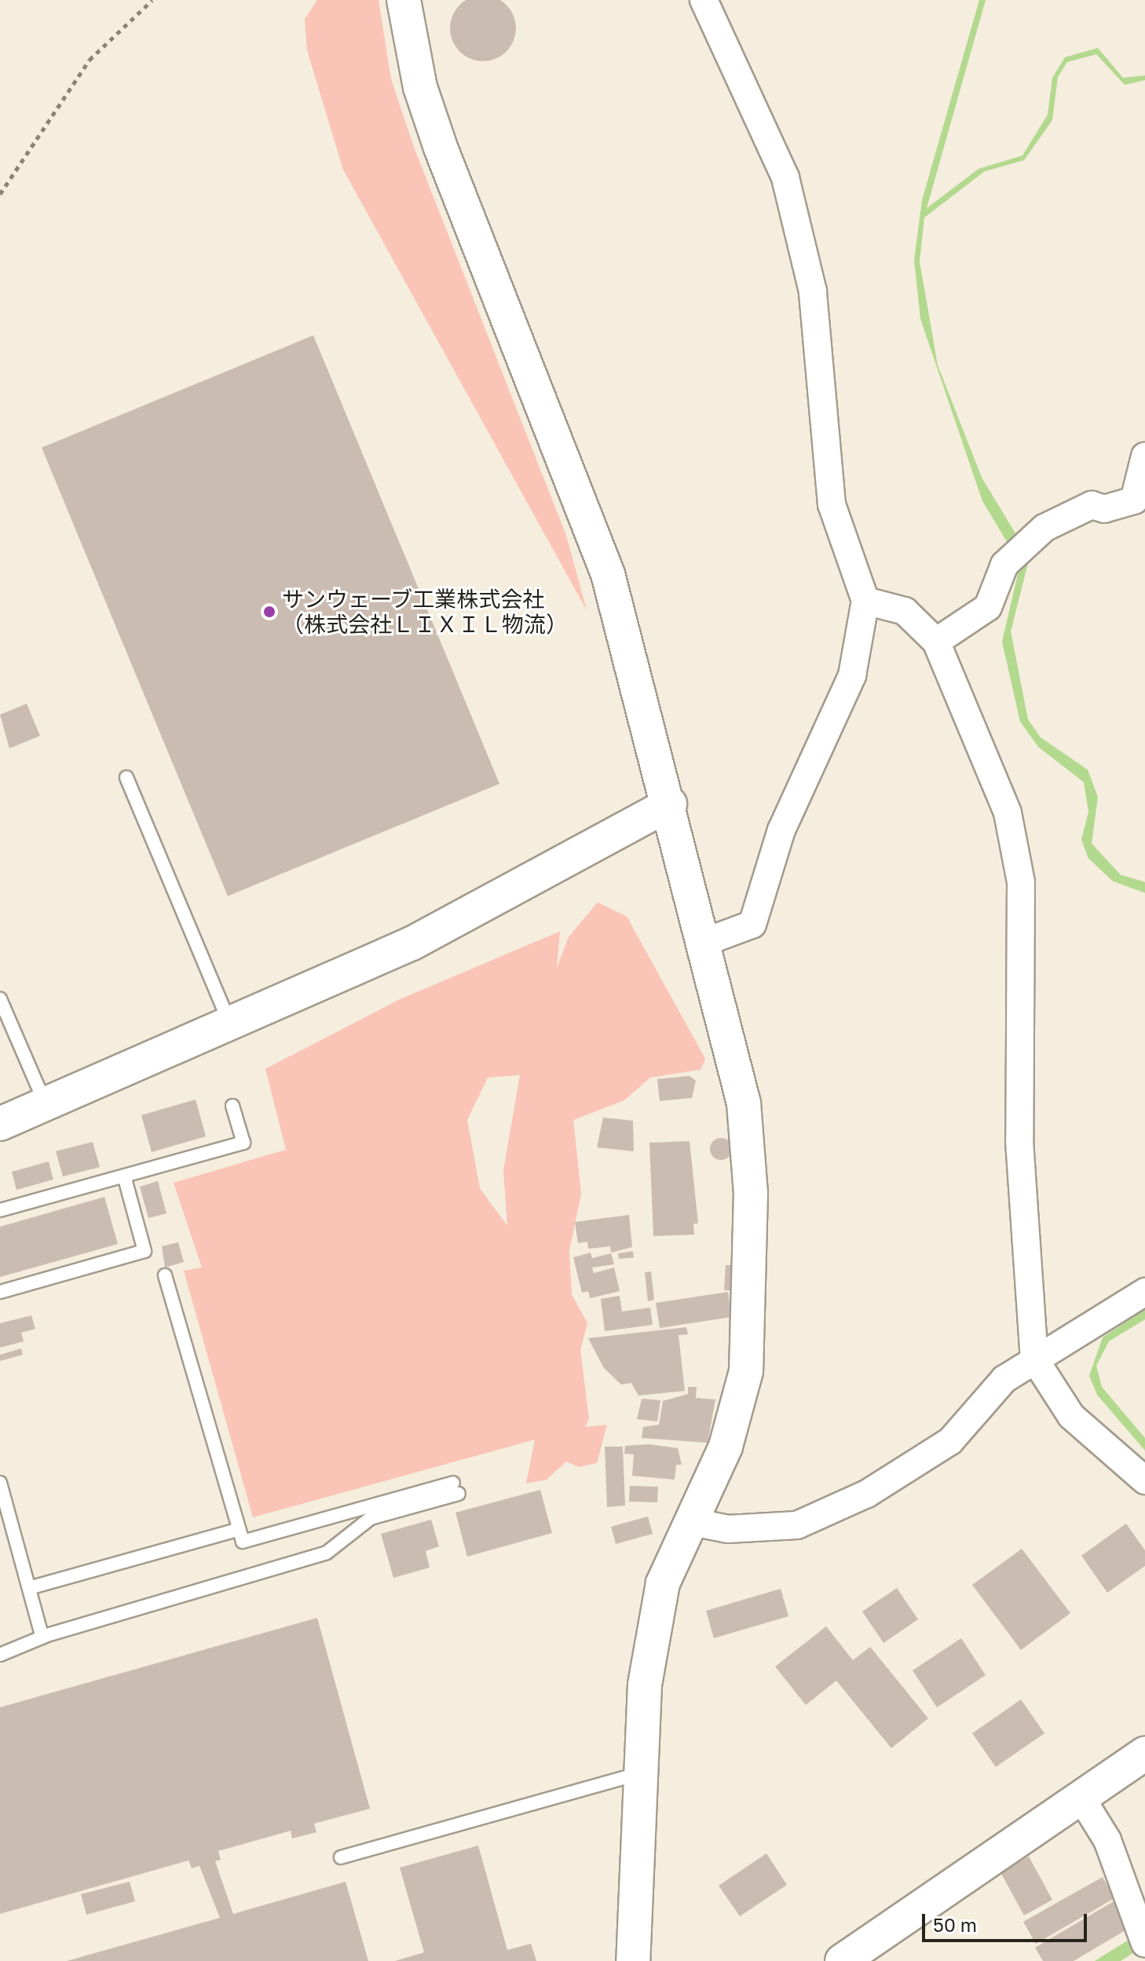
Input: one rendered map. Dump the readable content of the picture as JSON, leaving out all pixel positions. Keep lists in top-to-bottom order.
{
  "places": ["サンウェーブ工業株式会社 （株式会社ＬＩＸＩＬ物流）"],
  "scale_bar": "50 m"
}
